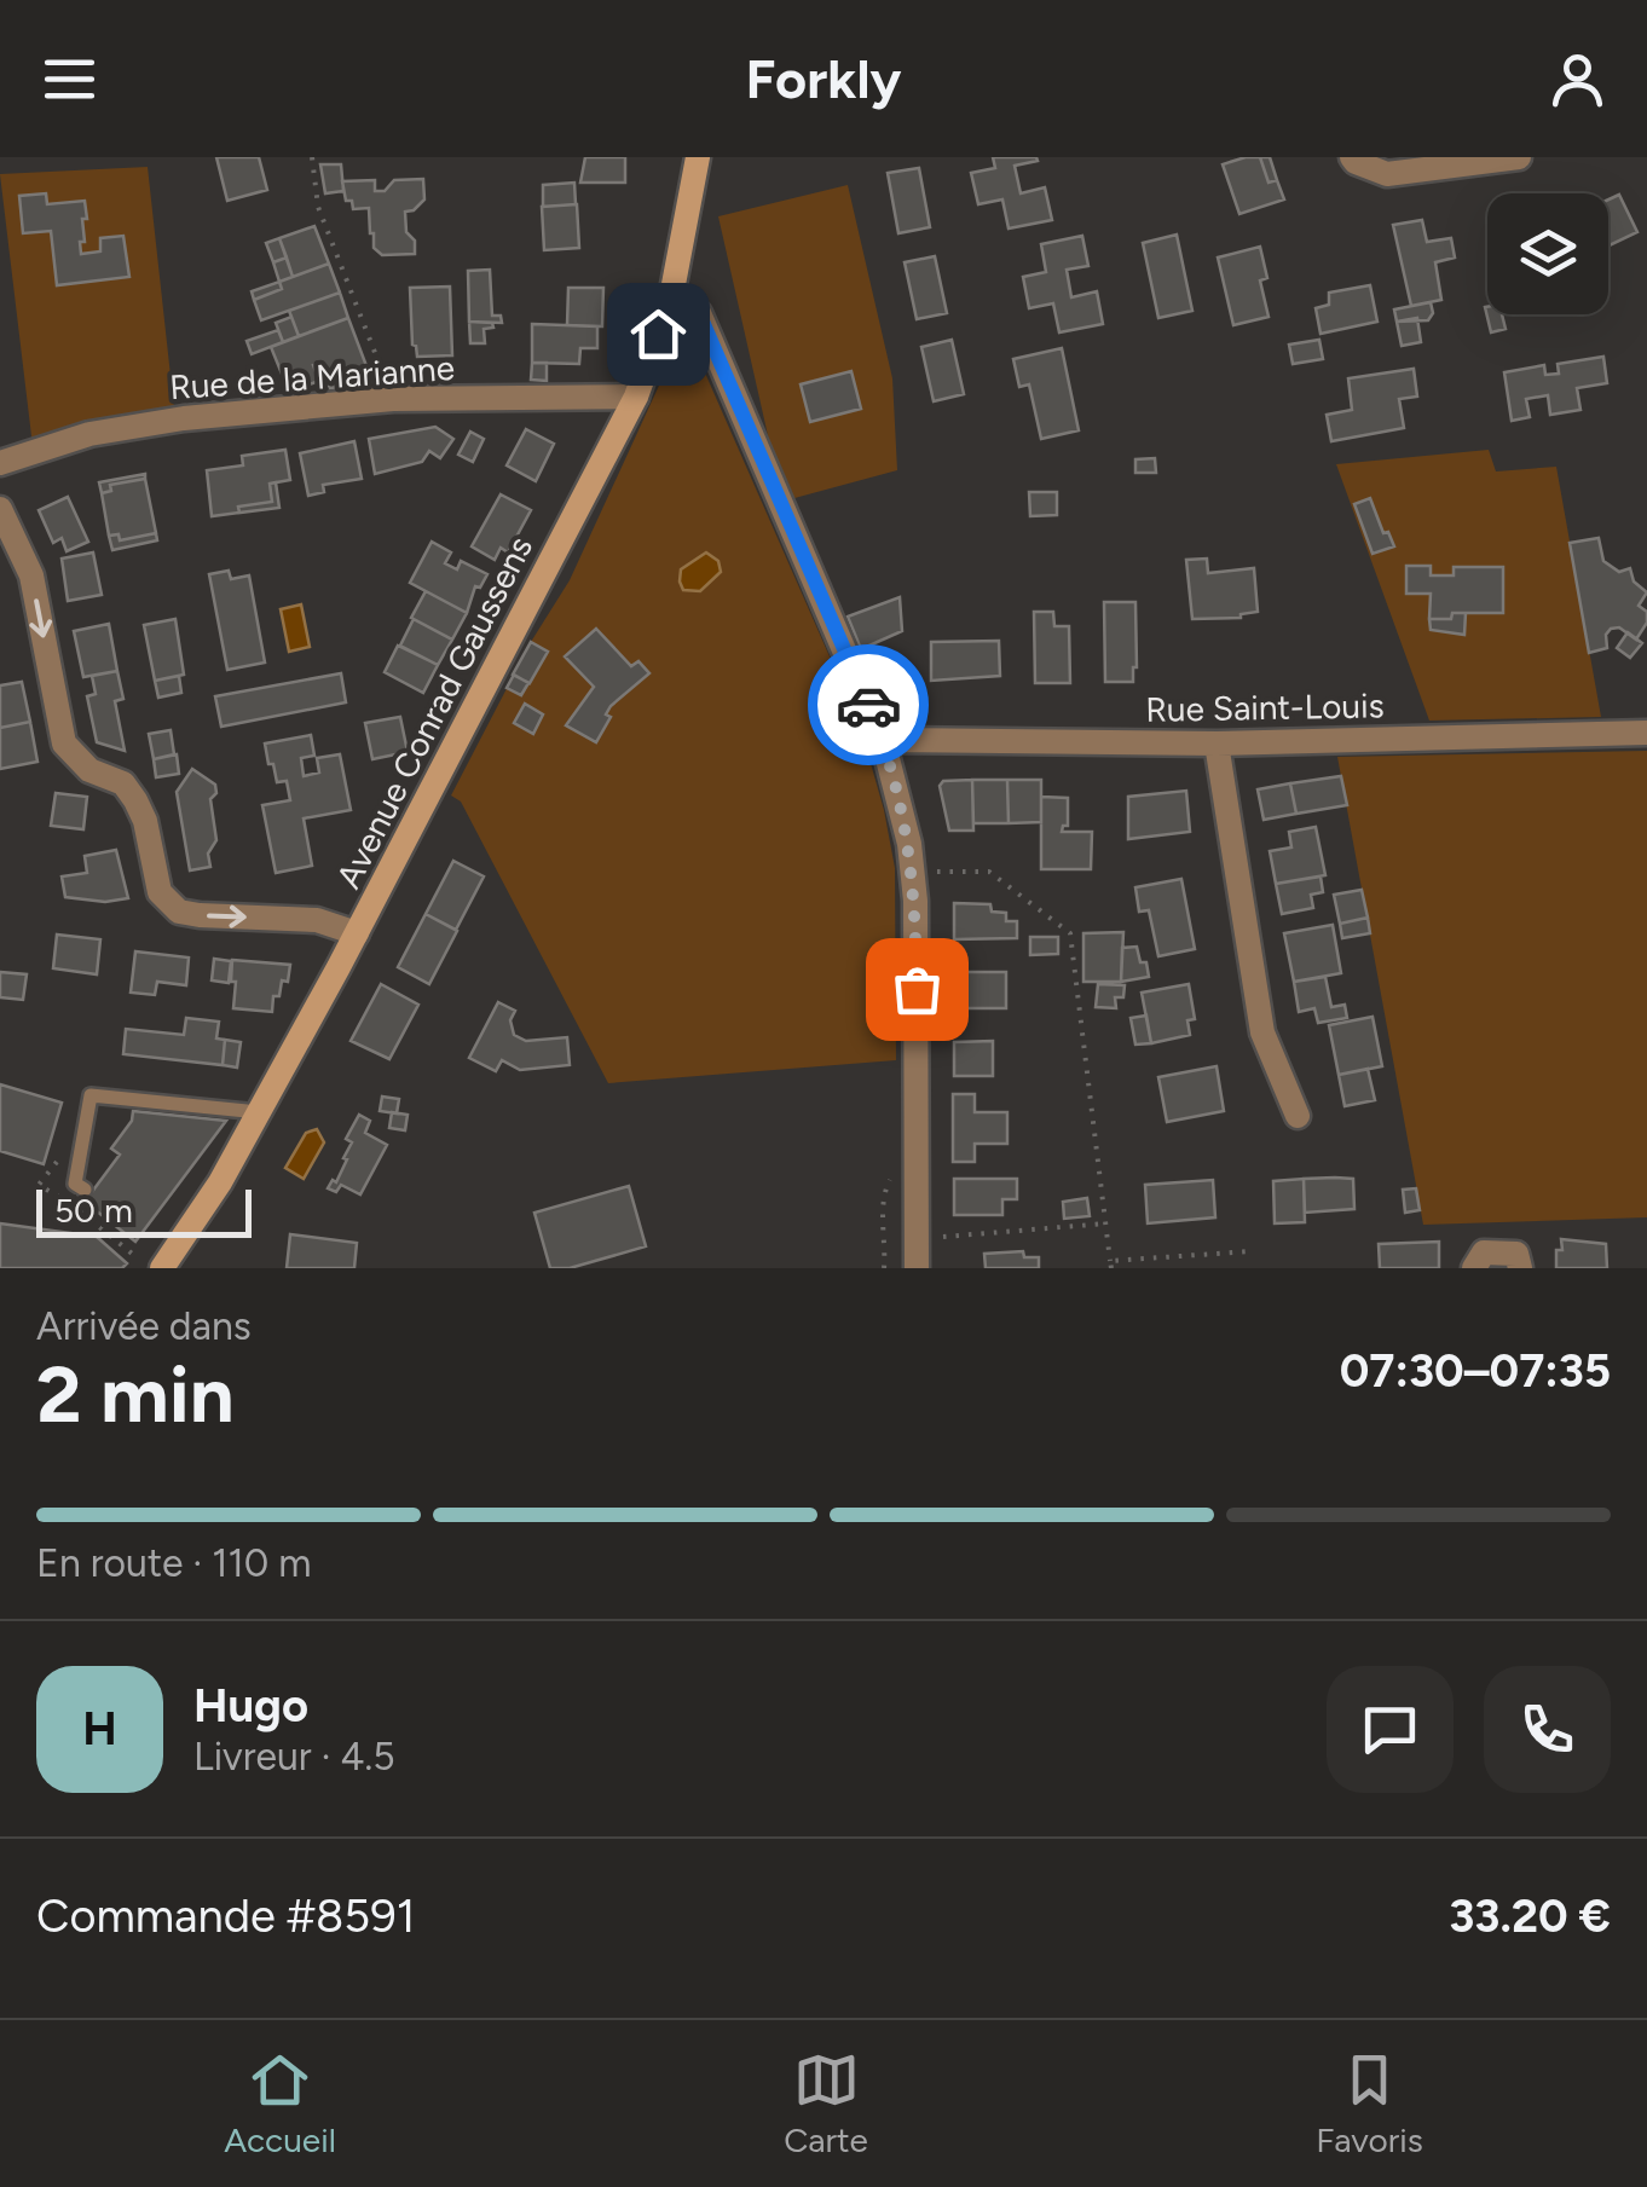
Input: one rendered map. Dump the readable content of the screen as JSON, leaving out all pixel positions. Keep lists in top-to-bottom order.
{
  "streets": {
    "street": ["Rue de la Marianne", "Rue Saint-Louis", "Avenue Conrad Gaussens"]
  },
  "crossings": [
    ["Rue de la Marianne", "Avenue Conrad Gaussens"]
  ],
  "scale_bar": "50 m",
  "page": {
    "header": "Forkly",
    "scale": "50 m",
    "heading": ["2 min", "Arrivée dans", "07:30–07:35"],
    "panel": [
      "Hugo",
      "Livreur · 4.5",
      "Commande #8591",
      "33.20 €"
    ],
    "bar": "En route · 110 m",
    "round": "H",
    "tabs": ["Accueil", "Carte", "Favoris"]
  }
}
